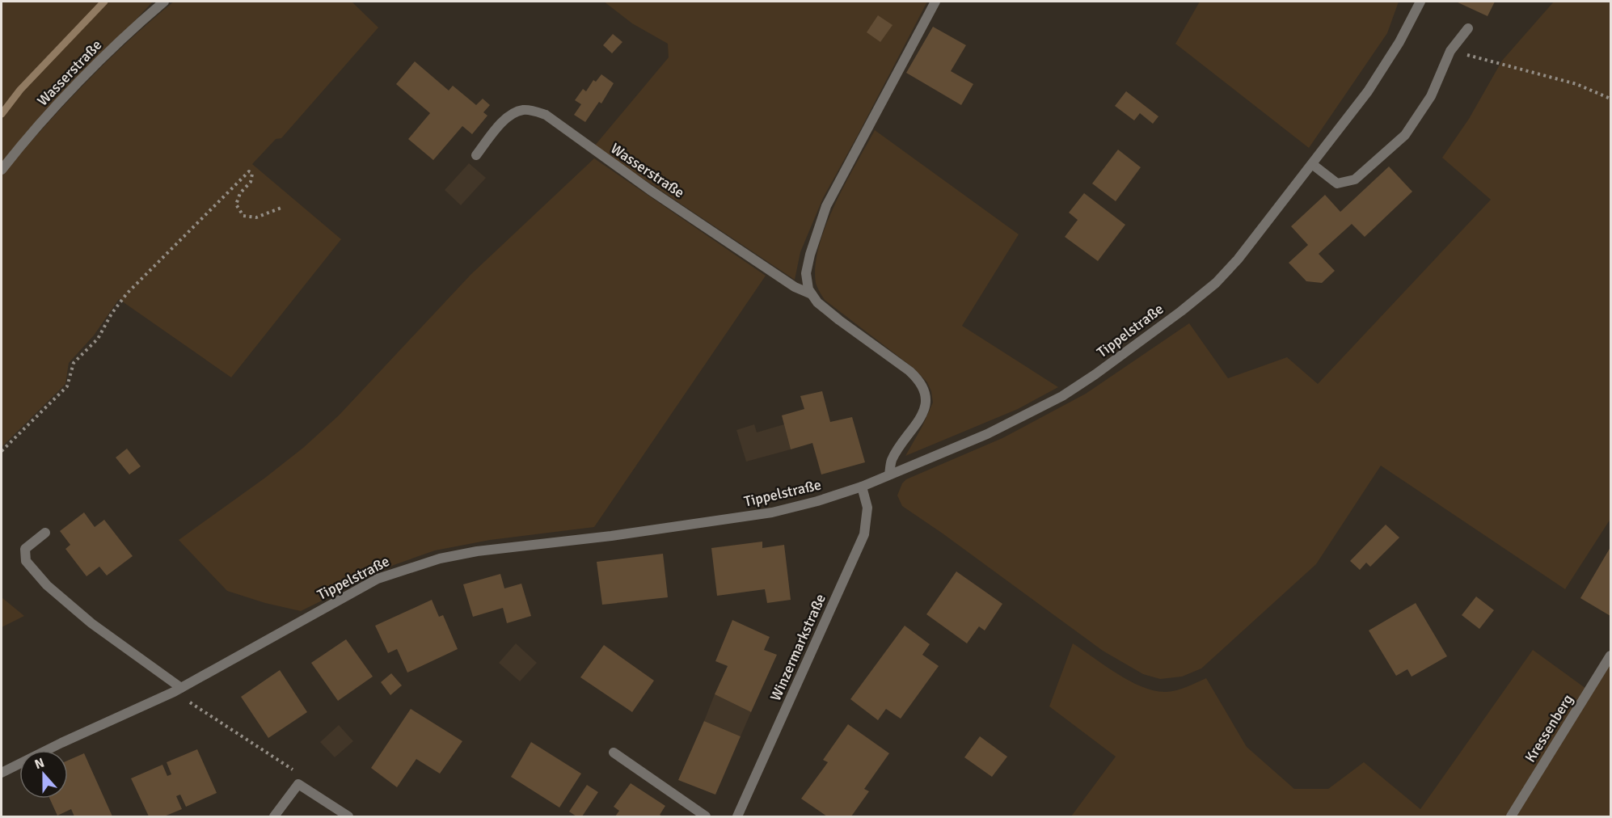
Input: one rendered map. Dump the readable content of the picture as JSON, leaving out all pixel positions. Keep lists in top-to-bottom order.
{
  "streets": {
    "street": [
      "Wasserstraße",
      "Tippelstraße",
      "Winzermarkstraße",
      "Kressenberg"
    ]
  },
  "crossings": [
    ["Wasserstraße", "Tippelstraße"],
    ["Tippelstraße", "Winzermarkstraße"]
  ],
  "north": "top"
}
